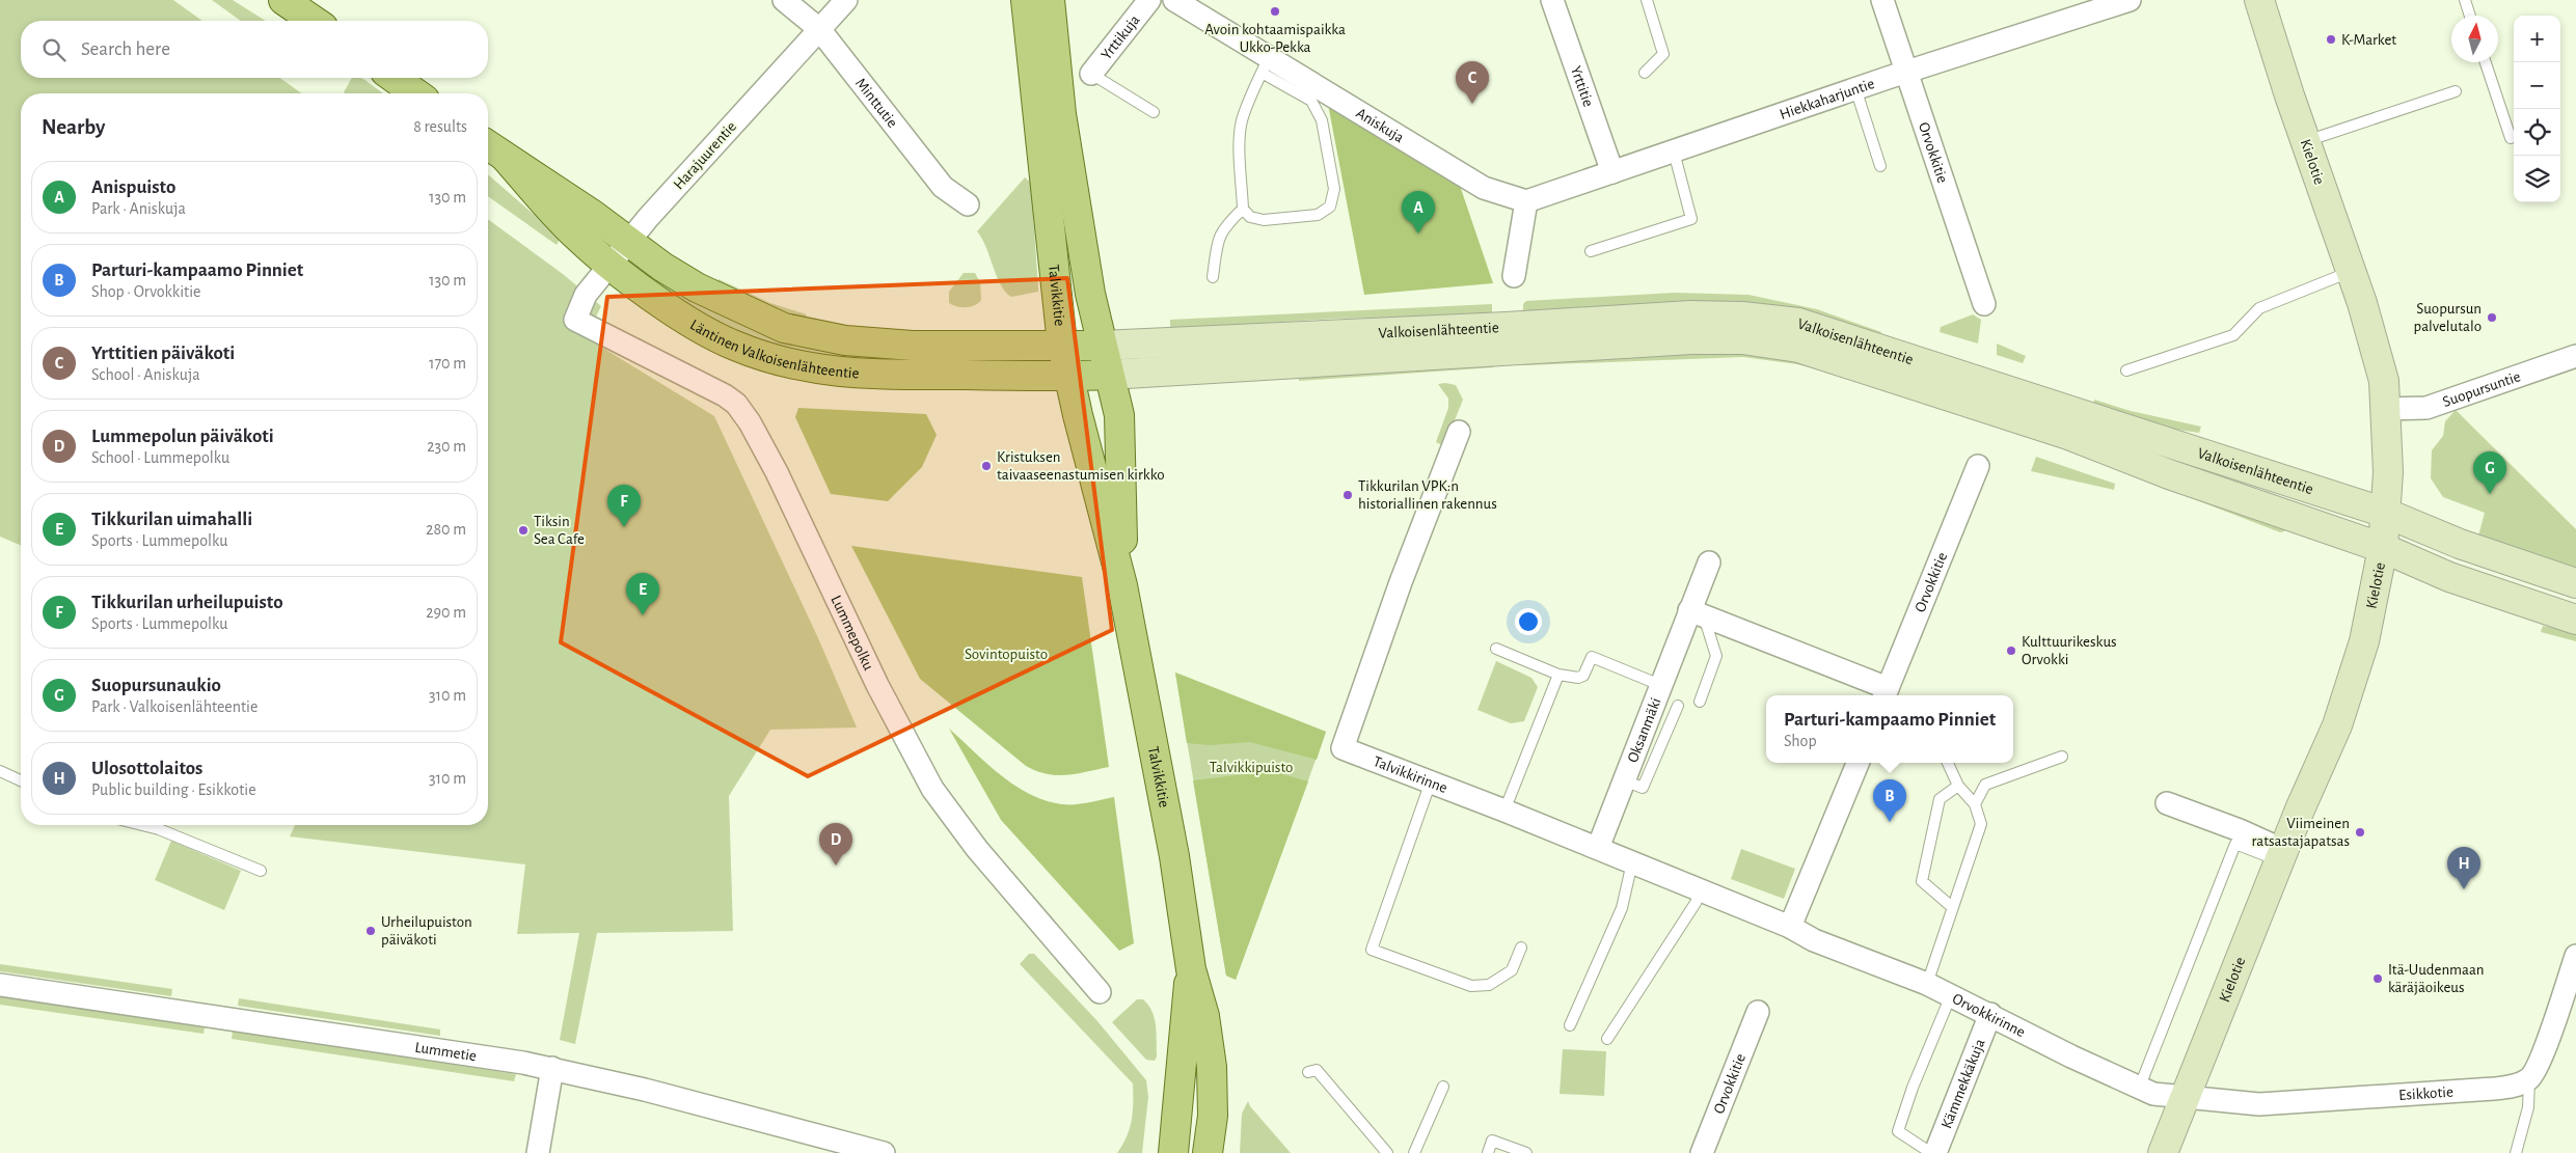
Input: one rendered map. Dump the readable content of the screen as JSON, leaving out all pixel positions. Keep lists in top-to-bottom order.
{
  "streets": {
    "main road": [
      "Kielotie",
      "Talvikkitie",
      "Valkoisenlähteentie",
      "Läntinen Valkoisenlähteentie"
    ],
    "street": [
      "Yrttikuja",
      "Yrttitie",
      "Hiekkaharjuntie",
      "Minttutie",
      "Aniskuja",
      "Orvokkitie",
      "Harajuurentie",
      "Suopursuntie",
      "Lummepolku",
      "Oksanmäki",
      "Talvikkirinne",
      "Orvokkirinne",
      "Lummetie",
      "Kämmekkäkuja",
      "Esikkotie"
    ]
  },
  "crossings": [
    ["Yrttitie", "Hiekkaharjuntie"],
    ["Hiekkaharjuntie", "Aniskuja"],
    ["Hiekkaharjuntie", "Orvokkitie"],
    ["Minttutie", "Harajuurentie"],
    ["Harajuurentie", "Läntinen Valkoisenlähteentie"],
    ["Harajuurentie", "Lummepolku"],
    ["Kielotie", "Valkoisenlähteentie"],
    ["Kielotie", "Suopursuntie"],
    ["Kielotie", "Orvokkirinne"],
    ["Kielotie", "Esikkotie"],
    ["Talvikkitie", "Valkoisenlähteentie"],
    ["Talvikkitie", "Läntinen Valkoisenlähteentie"],
    ["Valkoisenlähteentie", "Läntinen Valkoisenlähteentie"],
    ["Oksanmäki", "Talvikkirinne"],
    ["Talvikkirinne", "Orvokkirinne"],
    ["Orvokkirinne", "Kämmekkäkuja"],
    ["Orvokkirinne", "Esikkotie"]
  ],
  "parks": ["Sovintopuisto", "Talvikkipuisto"],
  "places": [
    "Avoin kohtaamispaikka Ukko-Pekka",
    "K-Market",
    "Suopursun palvelutalo",
    "Kristuksen taivaaseenastumisen kirkko",
    "Tikkurilan VPK:n historiallinen rakennus",
    "Tiksin Sea Cafe",
    "Kulttuurikeskus Orvokki",
    "Viimeinen ratsastajapatsas",
    "Urheilupuiston päiväkoti",
    "Itä-Uudenmaan käräjäoikeus"
  ],
  "north": "top",
  "page": {
    "map_buttons": ["+", "−"],
    "search": "Search here",
    "pins": [
      "C",
      "A",
      "G",
      "F",
      "E",
      "B",
      "D",
      "H"
    ],
    "heading": ["Nearby", "8 results"],
    "list": [
      {
        "mark": "A",
        "name": "Anispuisto",
        "note": "Park · Aniskuja",
        "value": "130 m"
      },
      {
        "mark": "B",
        "name": "Parturi-kampaamo Pinniet",
        "note": "Shop · Orvokkitie",
        "value": "130 m"
      },
      {
        "mark": "C",
        "name": "Yrttitien päiväkoti",
        "note": "School · Aniskuja",
        "value": "170 m"
      },
      {
        "mark": "D",
        "name": "Lummepolun päiväkoti",
        "note": "School · Lummepolku",
        "value": "230 m"
      },
      {
        "mark": "E",
        "name": "Tikkurilan uimahalli",
        "note": "Sports · Lummepolku",
        "value": "280 m"
      },
      {
        "mark": "F",
        "name": "Tikkurilan urheilupuisto",
        "note": "Sports · Lummepolku",
        "value": "290 m"
      },
      {
        "mark": "G",
        "name": "Suopursunaukio",
        "note": "Park · Valkoisenlähteentie",
        "value": "310 m"
      },
      {
        "mark": "H",
        "name": "Ulosottolaitos",
        "note": "Public building · Esikkotie",
        "value": "310 m"
      }
    ],
    "popup": ["Parturi-kampaamo Pinniet", "Shop"]
  }
}
